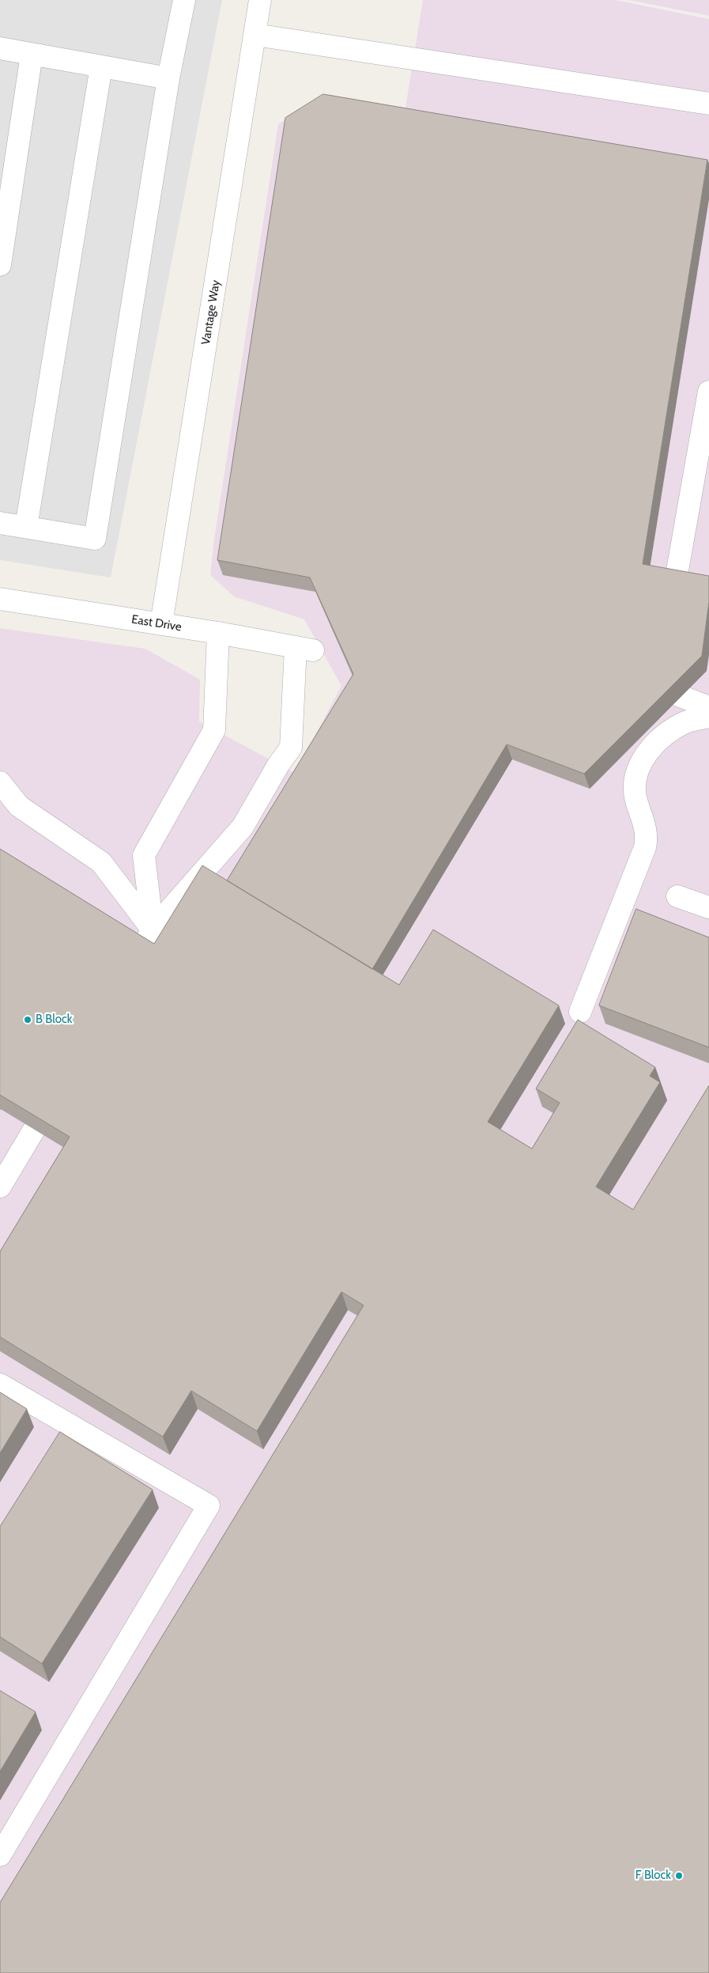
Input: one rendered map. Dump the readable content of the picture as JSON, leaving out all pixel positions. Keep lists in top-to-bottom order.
{
  "streets": {
    "street": ["Vantage Way", "East Drive"]
  },
  "crossings": [
    ["Vantage Way", "East Drive"]
  ],
  "places": ["B Block", "F Block"]
}
